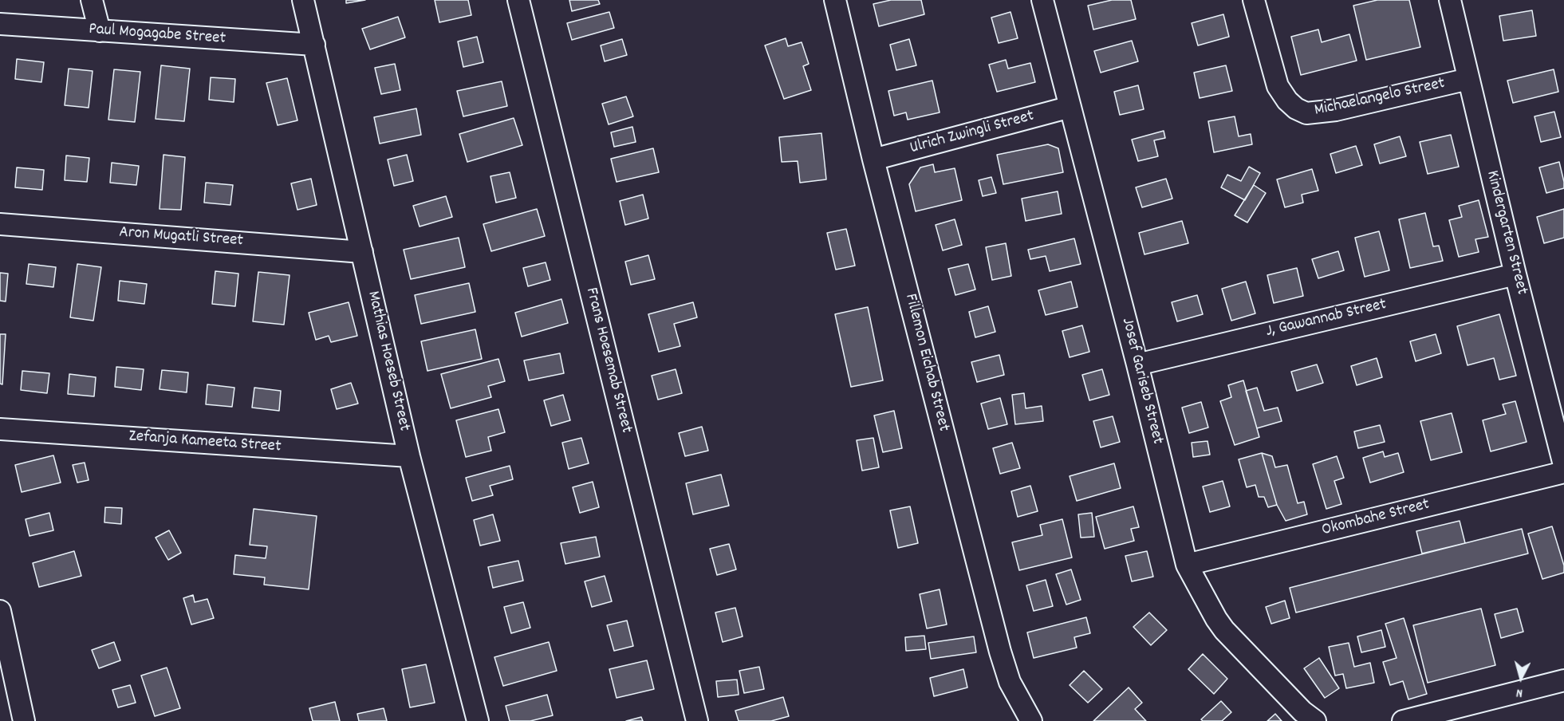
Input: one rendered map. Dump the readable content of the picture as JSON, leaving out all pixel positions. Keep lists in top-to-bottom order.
{
  "streets": {
    "street": [
      "Paul Mogagabe Street",
      "Michaelangelo Street",
      "Ulrich Zwingli Street",
      "Kindergarten Street",
      "Aron Mugatli Street",
      "J, Gawannab Street",
      "Frans Hoesemab Street",
      "Mathias Hoeseb Street",
      "Fillemon Eichab Street",
      "Josef Gariseb Street",
      "Zefanja Kameeta Street",
      "Okombahe Street"
    ]
  },
  "crossings": [
    ["Paul Mogagabe Street", "Mathias Hoeseb Street"],
    ["Michaelangelo Street", "Kindergarten Street"],
    ["Ulrich Zwingli Street", "Fillemon Eichab Street"],
    ["Ulrich Zwingli Street", "Josef Gariseb Street"],
    ["Kindergarten Street", "J, Gawannab Street"],
    ["Aron Mugatli Street", "Mathias Hoeseb Street"],
    ["J, Gawannab Street", "Josef Gariseb Street"],
    ["Mathias Hoeseb Street", "Zefanja Kameeta Street"],
    ["Josef Gariseb Street", "Okombahe Street"]
  ],
  "north": "bottom"
}
